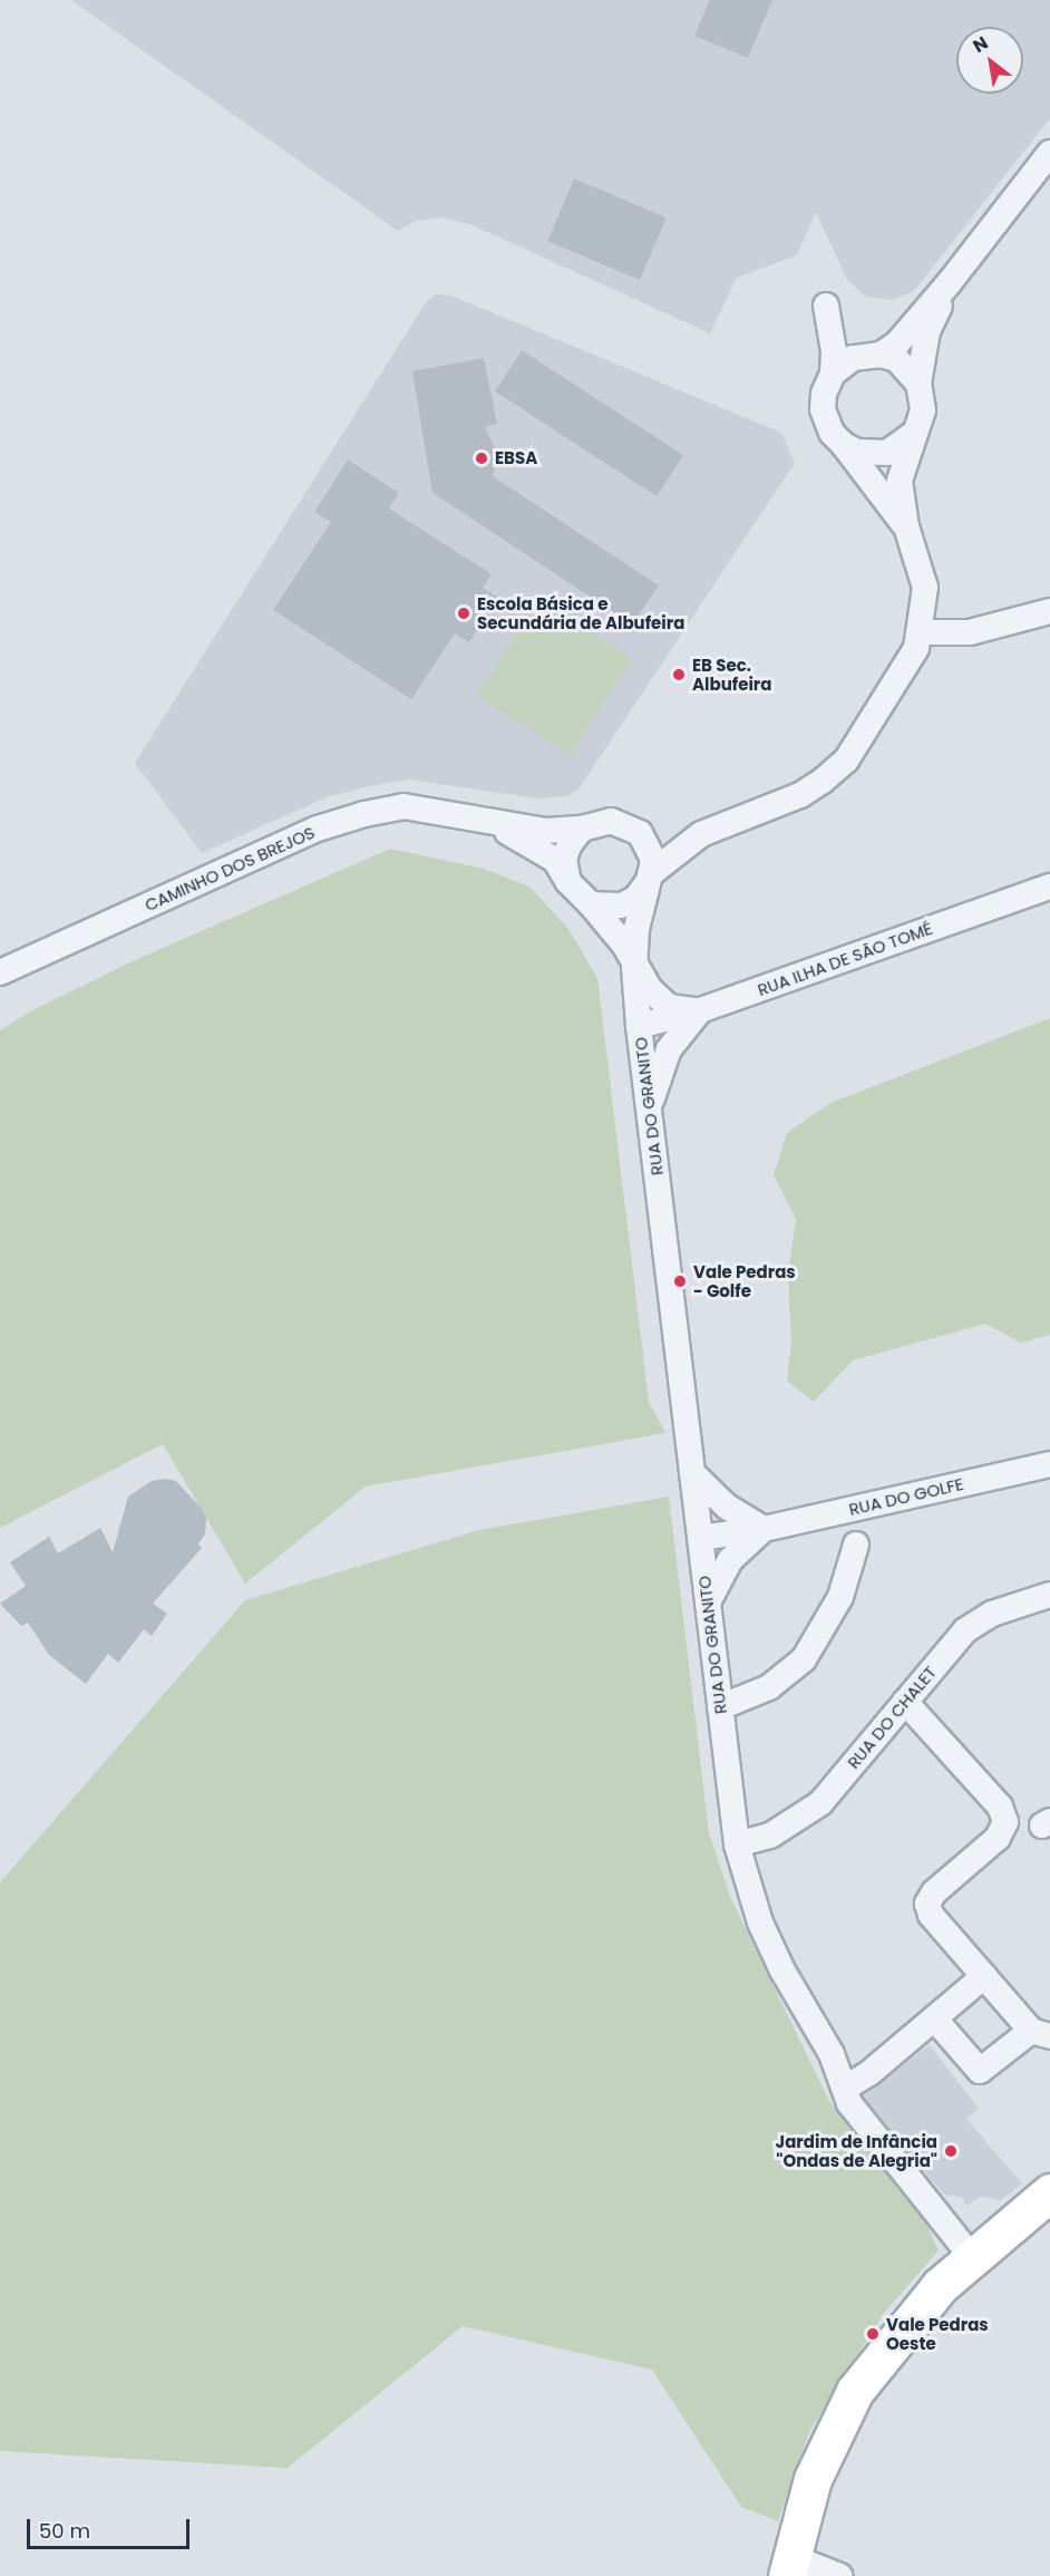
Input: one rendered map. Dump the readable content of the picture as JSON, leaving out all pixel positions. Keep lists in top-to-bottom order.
{
  "streets": {
    "street": [
      "CAMINHO DOS BREJOS",
      "RUA ILHA DE SÃO TOMÉ",
      "RUA DO GRANITO",
      "RUA DO GOLFE",
      "RUA DO CHALET"
    ]
  },
  "crossings": [
    ["CAMINHO DOS BREJOS", "RUA DO GRANITO"],
    ["RUA ILHA DE SÃO TOMÉ", "RUA DO GRANITO"],
    ["RUA DO GRANITO", "RUA DO GOLFE"],
    ["RUA DO GRANITO", "RUA DO CHALET"]
  ],
  "places": [
    "EBSA",
    "Escola Básica e Secundária de Albufeira",
    "EB Sec. Albufeira",
    "Vale Pedras - Golfe",
    "Jardim de Infância \"Ondas de Alegria\"",
    "Vale Pedras Oeste"
  ],
  "scale_bar": "50 m",
  "north": "top left"
}
